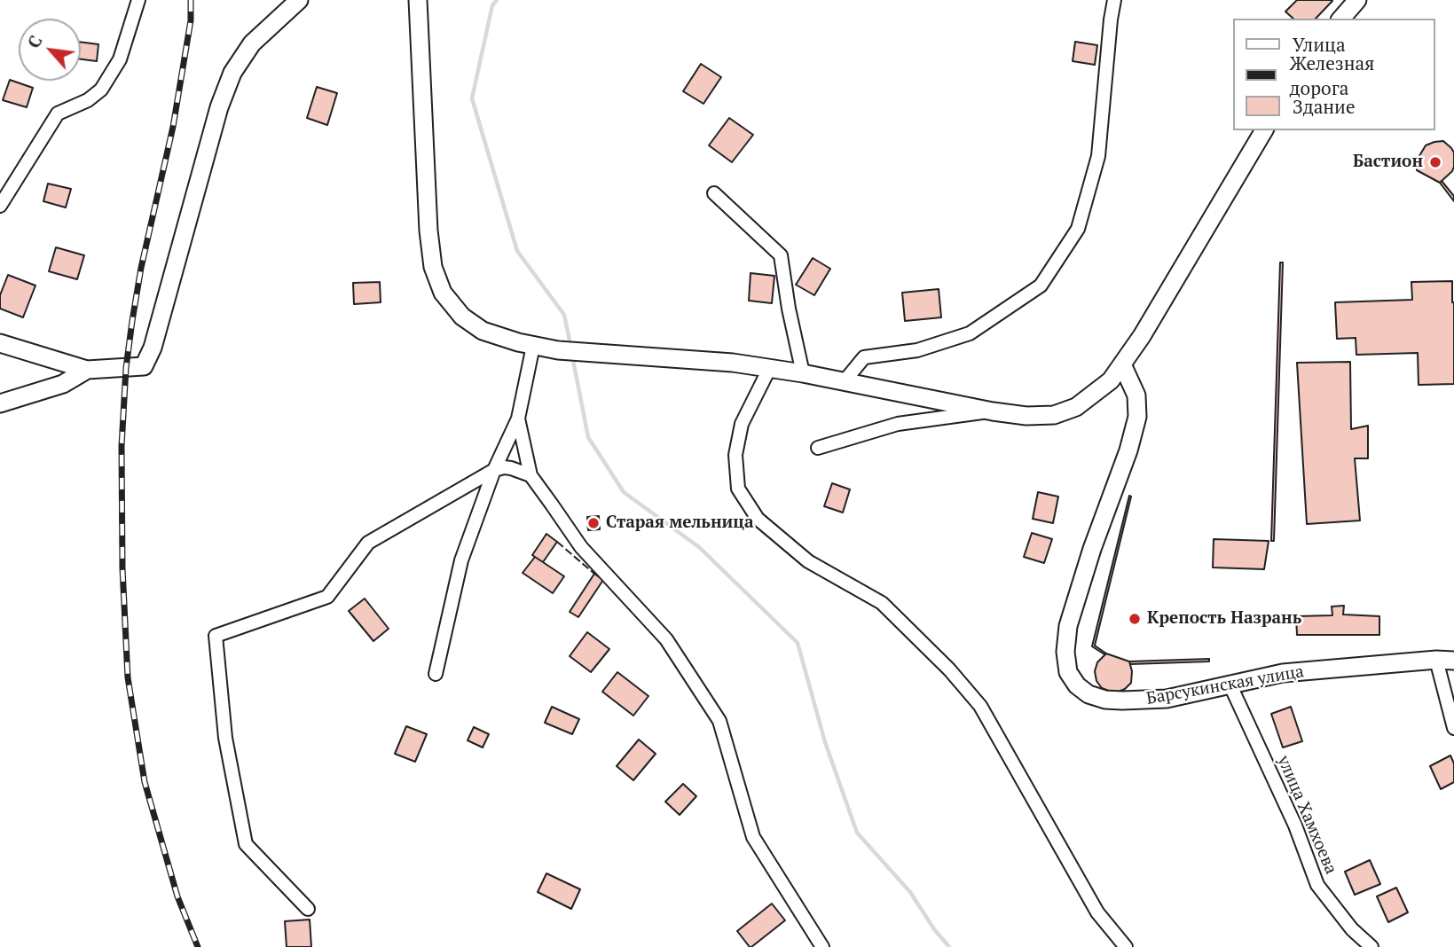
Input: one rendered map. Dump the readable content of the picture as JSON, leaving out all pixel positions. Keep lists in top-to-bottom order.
{
  "streets": {
    "street": ["Барсукинская улица", "улица Хамхоева"]
  },
  "crossings": [
    ["Барсукинская улица", "улица Хамхоева"]
  ],
  "places": ["Бастион", "Старая мельница", "Крепость Назрань"],
  "legend": ["Улица", "Железная дорога", "Здание"],
  "north": "top left"
}
